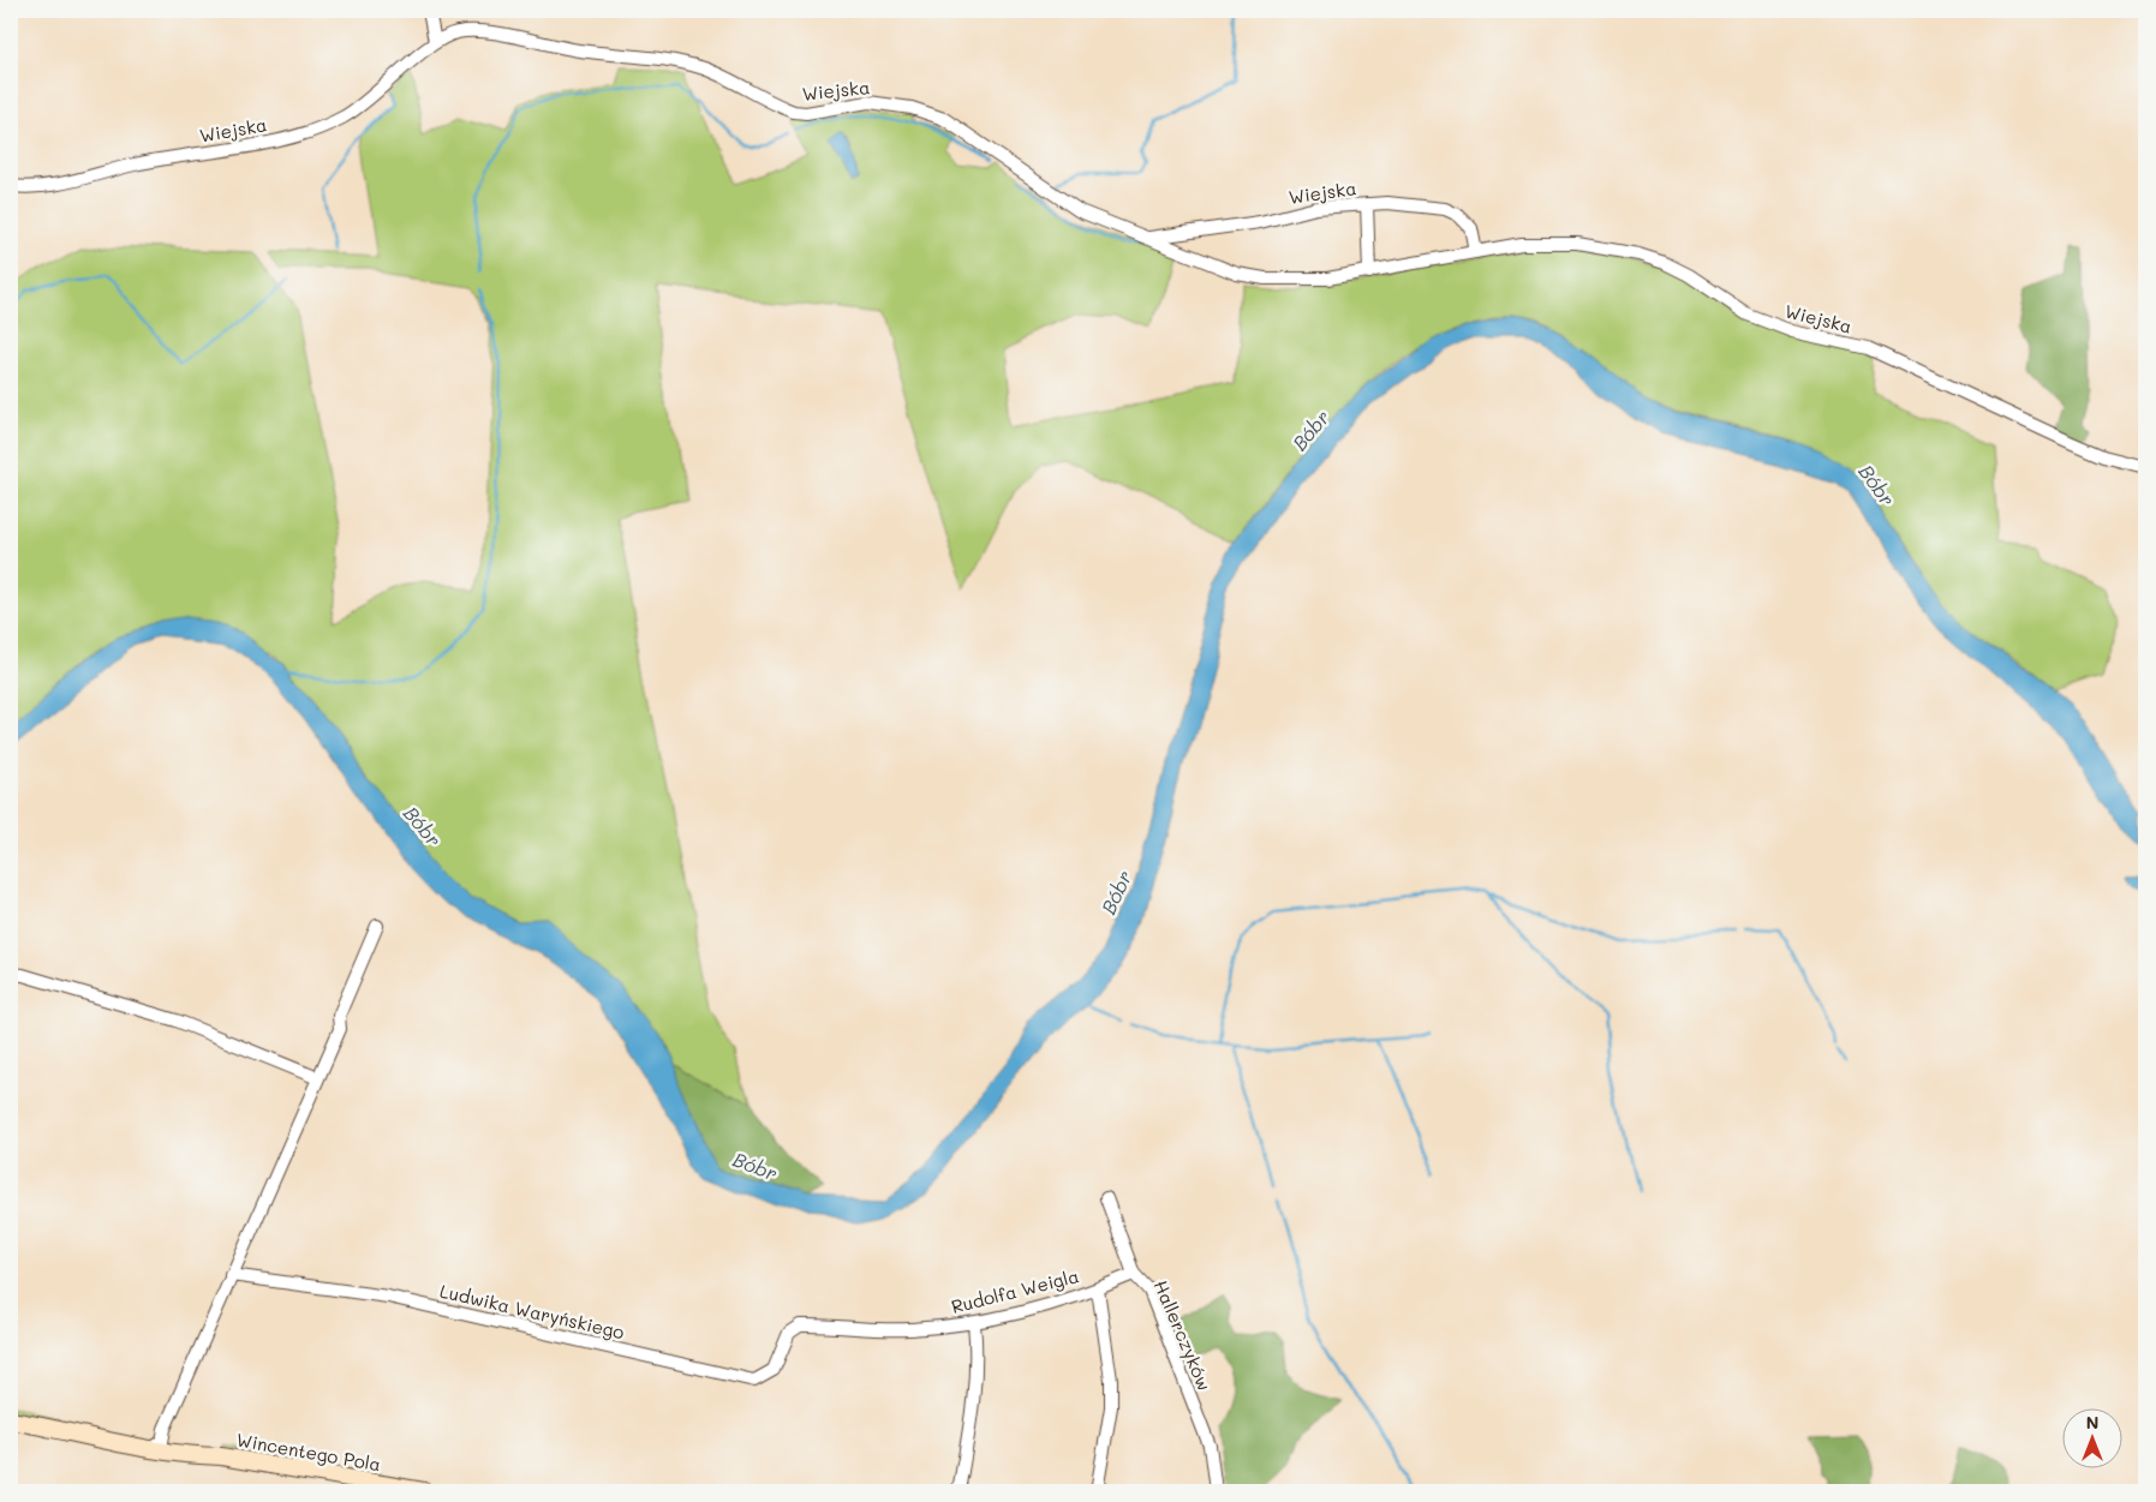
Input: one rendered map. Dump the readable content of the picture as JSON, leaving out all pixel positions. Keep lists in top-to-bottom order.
{
  "streets": {
    "street": [
      "Wiejska",
      "Rudolfa Weigla",
      "Ludwika Waryńskiego",
      "Hallerczyków",
      "Wincentego Pola"
    ]
  },
  "crossings": [
    ["Rudolfa Weigla", "Ludwika Waryńskiego"],
    ["Rudolfa Weigla", "Hallerczyków"]
  ],
  "water": ["Bóbr"],
  "north": "top"
}
